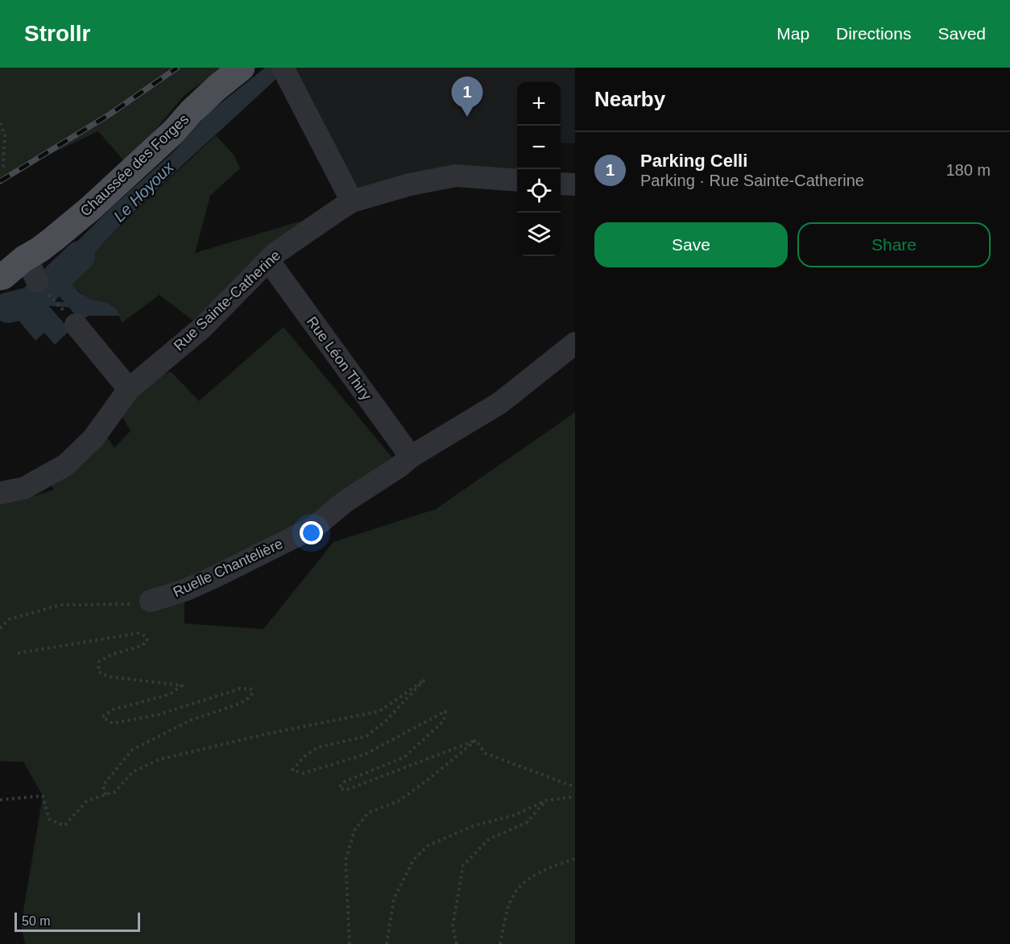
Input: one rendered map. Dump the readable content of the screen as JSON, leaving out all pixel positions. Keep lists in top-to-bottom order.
{
  "streets": {
    "main road": ["Chaussée des Forges"],
    "street": ["Rue Sainte-Catherine", "Rue Léon Thiry", "Ruelle Chantelière"]
  },
  "crossings": [
    ["Rue Sainte-Catherine", "Rue Léon Thiry"],
    ["Rue Léon Thiry", "Ruelle Chantelière"]
  ],
  "water": ["Le Hoyoux"],
  "scale_bar": "50 m",
  "page": {
    "header": "Strollr",
    "nav": ["Map", "Directions", "Saved"],
    "heading": "Nearby",
    "pins": "1",
    "map_buttons": ["+", "−"],
    "list": [
      {
        "mark": "1",
        "name": "Parking Celli",
        "note": "Parking · Rue Sainte-Catherine",
        "value": "180 m"
      }
    ],
    "buttons": ["Save", "Share"],
    "scale": "50 m"
  }
}
